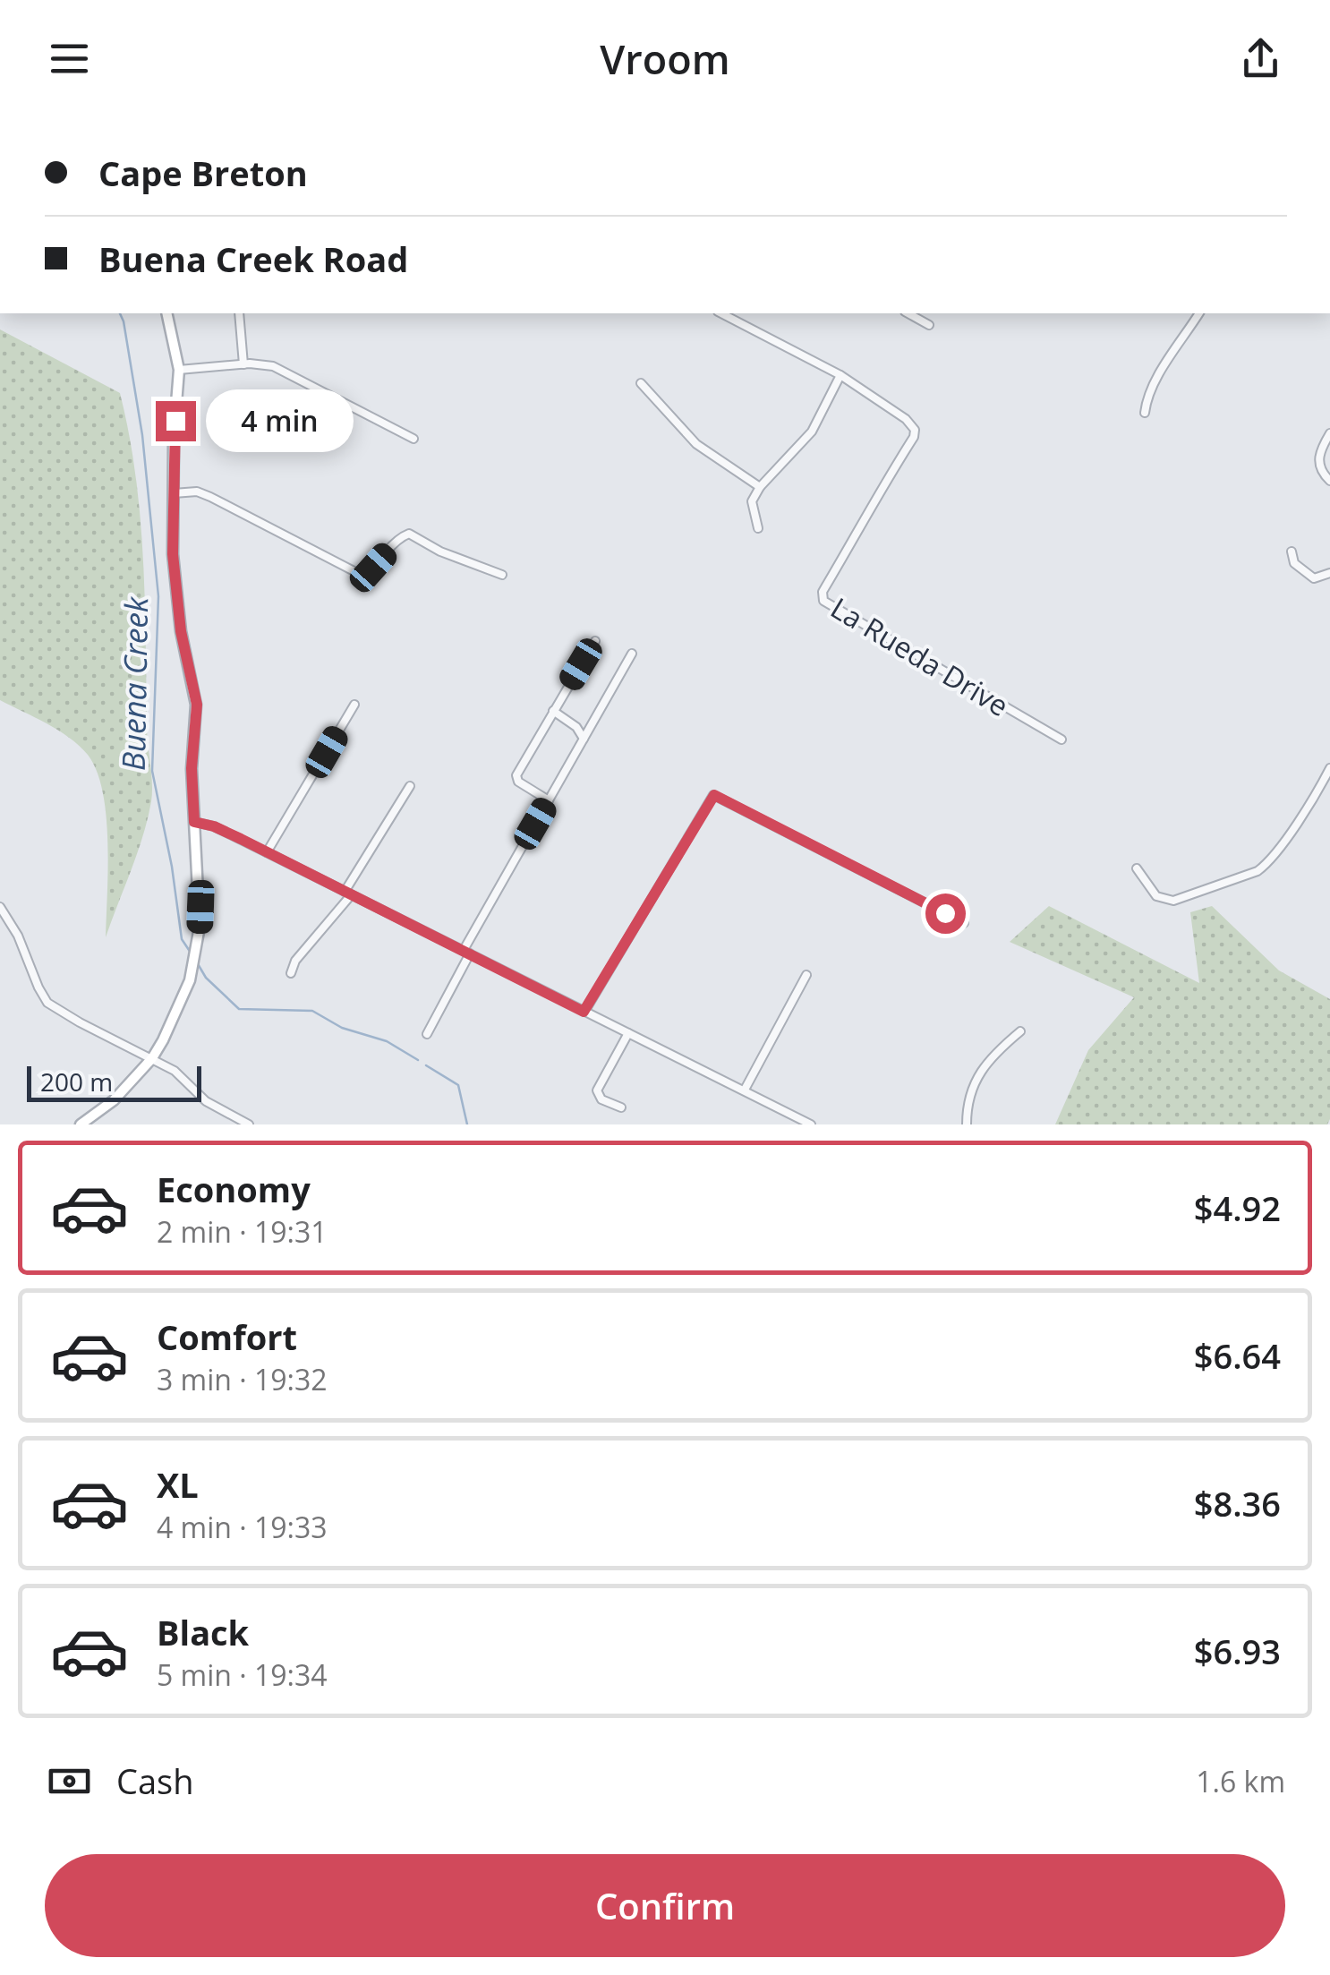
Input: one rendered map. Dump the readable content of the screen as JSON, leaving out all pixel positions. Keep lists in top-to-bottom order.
{
  "streets": {
    "street": ["La Rueda Drive"]
  },
  "water": ["Buena Creek"],
  "scale_bar": "200 m",
  "page": {
    "header": "Vroom",
    "banner": ["Cape Breton", "Buena Creek Road"],
    "bubble": "4 min",
    "scale": "200 m",
    "list": [
      {
        "name": "Economy",
        "note": "2 min · 19:31",
        "value": "$4.92"
      },
      {
        "name": "Comfort",
        "note": "3 min · 19:32",
        "value": "$6.64"
      },
      {
        "name": "XL",
        "note": "4 min · 19:33",
        "value": "$8.36"
      },
      {
        "name": "Black",
        "note": "5 min · 19:34",
        "value": "$6.93"
      }
    ],
    "pay": ["Cash", "1.6 km"],
    "buttons": "Confirm"
  }
}
